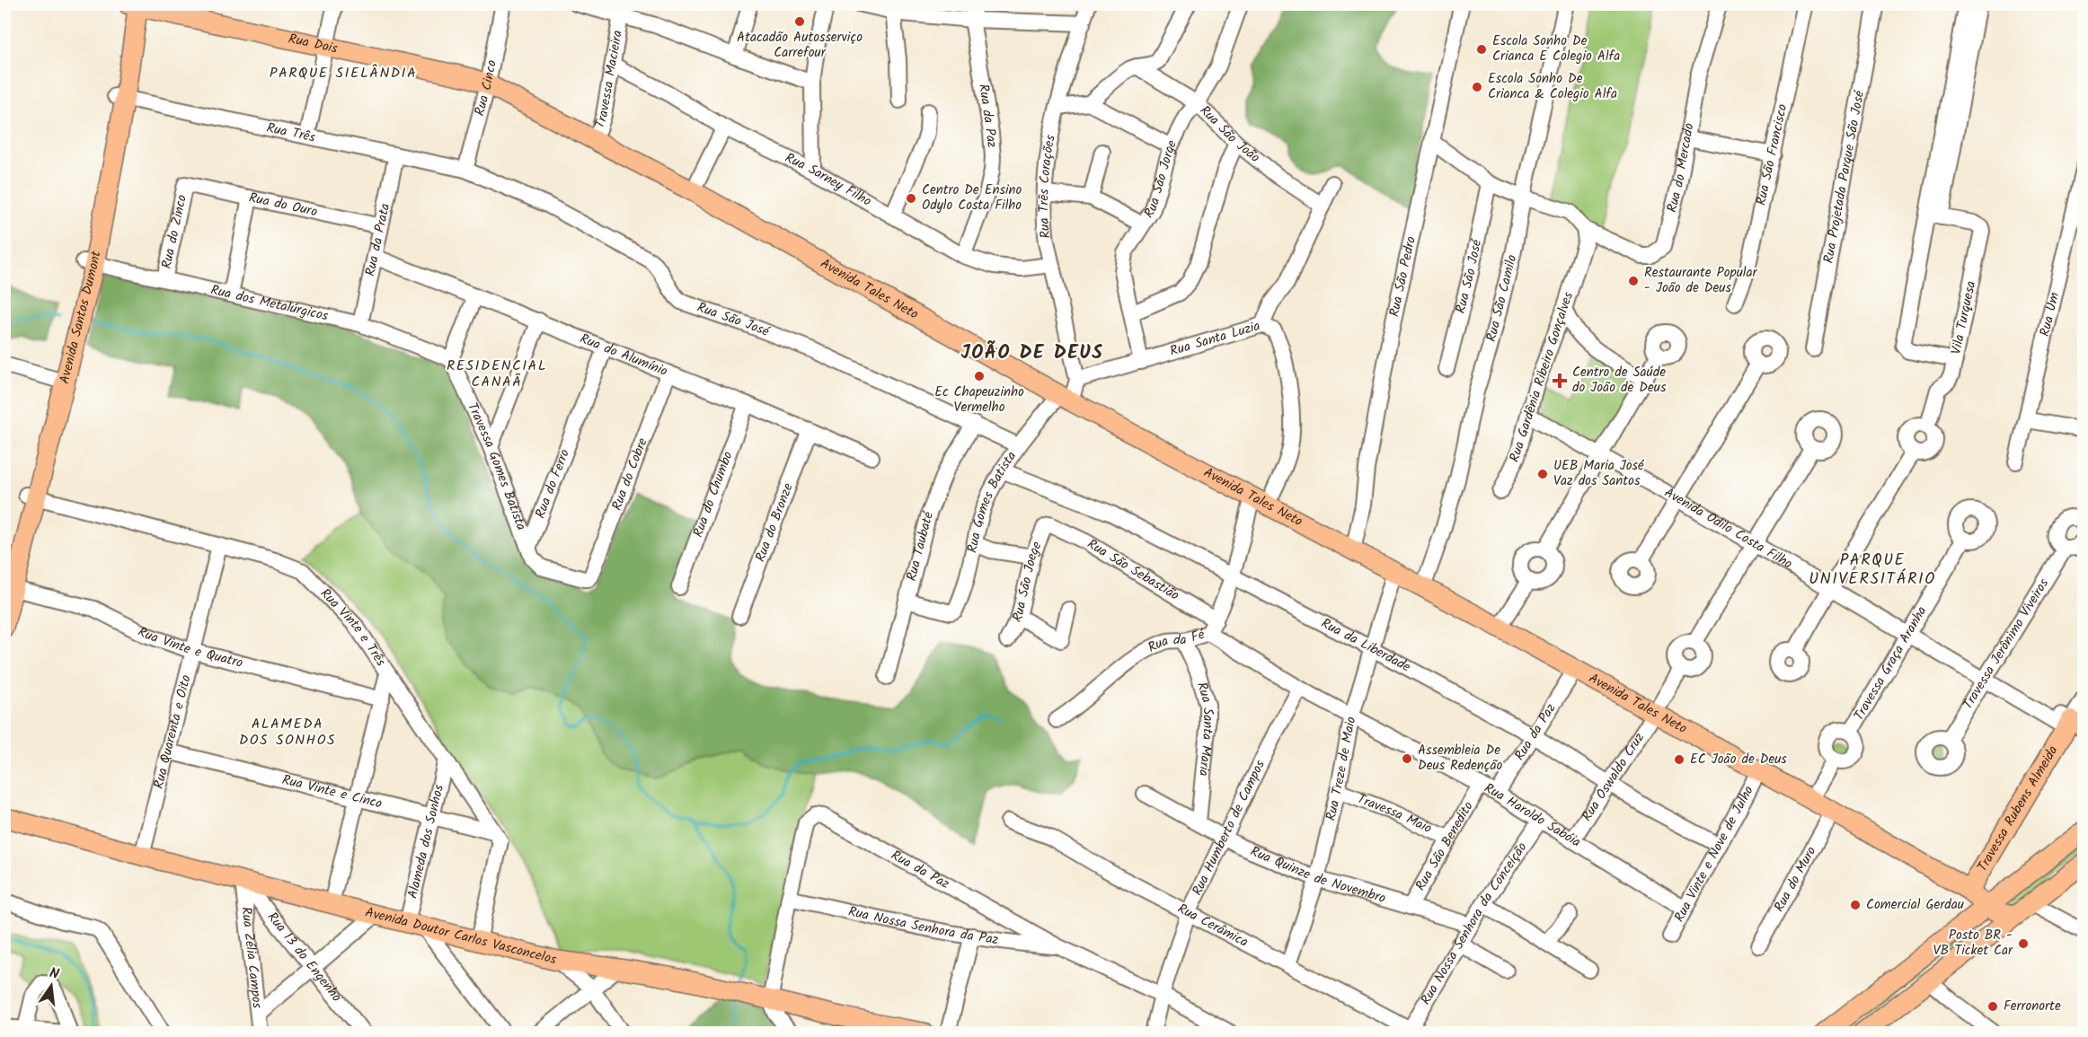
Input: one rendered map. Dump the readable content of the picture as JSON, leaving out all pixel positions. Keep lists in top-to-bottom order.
{
  "streets": {
    "main road": [
      "Rua Dois",
      "Avenida Tales Neto",
      "Avenida Santos Dumont",
      "Travessa Rubens Almeida",
      "Avenida Doutor Carlos Vasconcelos"
    ],
    "street": [
      "Travessa Macieira",
      "Rua Cinco",
      "Rua da Paz",
      "Rua Três",
      "Rua São João",
      "Rua São Francisco",
      "Rua do Mercado",
      "Rua Projetada Parque São José",
      "Rua São Jorge",
      "Rua Sarney Filho",
      "Rua Três Corações",
      "Rua do Ouro",
      "Rua do Zinco",
      "Rua da Prata",
      "Rua São Pedro",
      "Rua São José",
      "Rua São Camilo",
      "Rua dos Metalúrgicos",
      "Rua Um",
      "Vila Turquesa",
      "Rua Santa Luzia",
      "Rua do Alumínio",
      "Rua Gardênia Ribeiro Gonçalves",
      "Travessa Gomes Batista",
      "Rua do Cobre",
      "Rua do Ferro",
      "Rua do Chumbo",
      "Rua Gomes Batista",
      "Rua do Bronze",
      "Avenida Odilo Costa Filho",
      "Rua Taubaté",
      "Rua São Sebastião",
      "Rua São Joege",
      "Rua Vinte e Três",
      "Rua da Fé",
      "Travessa Jerônimo Viveiros",
      "Rua da Liberdade",
      "Rua Vinte e Quatro",
      "Travessa Graça Aranha",
      "Rua Santa Maria",
      "Rua Quarenta e Oito",
      "Rua Treze de Maio",
      "Rua Oswaldo Cruz",
      "Rua Vinte e Cinco",
      "Travessa Maio",
      "Rua Haroldo Sabóia",
      "Rua Humberto de Campos",
      "Alameda dos Sonhos",
      "Rua São Benedito",
      "Rua Vinte e Nove de Julho",
      "Rua Quinze de Novembro",
      "Rua do Muro",
      "Rua Nossa Senhora da Conceição",
      "Rua Cerâmica",
      "Rua Nossa Senhora da Paz",
      "Rua Zélia Campos",
      "Rua 13 do Engenho"
    ]
  },
  "crossings": [
    ["Rua Dois", "Rua Cinco"],
    ["Rua Dois", "Avenida Tales Neto"],
    ["Rua Dois", "Avenida Santos Dumont"],
    ["Travessa Macieira", "Rua Sarney Filho"],
    ["Travessa Macieira", "Avenida Tales Neto"],
    ["Rua Cinco", "Rua Três"],
    ["Rua Cinco", "Rua São José"],
    ["Rua Cinco", "Avenida Tales Neto"],
    ["Rua da Paz", "Rua Sarney Filho"],
    ["Rua da Paz", "Avenida Tales Neto"],
    ["Rua da Paz", "Rua da Liberdade"],
    ["Rua da Paz", "Rua Haroldo Sabóia"],
    ["Rua da Paz", "Rua Humberto de Campos"],
    ["Rua da Paz", "Rua Nossa Senhora da Paz"],
    ["Rua da Paz", "Avenida Doutor Carlos Vasconcelos"],
    ["Rua Três", "Rua da Prata"],
    ["Rua Três", "Rua São José"],
    ["Rua Três", "Avenida Santos Dumont"],
    ["Rua São João", "Rua São Jorge"],
    ["Rua São João", "Rua Santa Luzia"],
    ["Rua do Mercado", "Rua Gardênia Ribeiro Gonçalves"],
    ["Rua São Jorge", "Rua Santa Luzia"],
    ["Rua Sarney Filho", "Rua Três Corações"],
    ["Rua Três Corações", "Avenida Tales Neto"],
    ["Rua Três Corações", "Rua Santa Luzia"],
    ["Rua Três Corações", "Rua Gomes Batista"],
    ["Rua do Ouro", "Rua do Zinco"],
    ["Rua do Ouro", "Rua da Prata"],
    ["Rua do Zinco", "Rua dos Metalúrgicos"],
    ["Rua da Prata", "Rua dos Metalúrgicos"],
    ["Rua da Prata", "Rua do Alumínio"],
    ["Rua São Pedro", "Avenida Tales Neto"],
    ["Rua São José", "Rua Gomes Batista"],
    ["Rua São José", "Rua Taubaté"],
    ["Avenida Tales Neto", "Rua São Camilo"],
    ["Avenida Tales Neto", "Rua Gomes Batista"],
    ["Avenida Tales Neto", "Rua da Fé"],
    ["Avenida Tales Neto", "Rua Treze de Maio"],
    ["Avenida Tales Neto", "Rua Oswaldo Cruz"],
    ["Avenida Tales Neto", "Travessa Rubens Almeida"],
    ["Avenida Tales Neto", "Rua Vinte e Nove de Julho"],
    ["Avenida Tales Neto", "Rua do Muro"],
    ["Rua dos Metalúrgicos", "Avenida Santos Dumont"],
    ["Rua dos Metalúrgicos", "Travessa Gomes Batista"],
    ["Avenida Santos Dumont", "Rua Vinte e Três"],
    ["Avenida Santos Dumont", "Rua Vinte e Quatro"],
    ["Rua Santa Luzia", "Rua da Fé"],
    ["Rua do Alumínio", "Rua do Cobre"],
    ["Rua do Alumínio", "Rua do Ferro"],
    ["Rua do Alumínio", "Rua do Chumbo"],
    ["Rua do Alumínio", "Rua do Bronze"],
    ["Rua Gardênia Ribeiro Gonçalves", "Avenida Odilo Costa Filho"],
    ["Travessa Gomes Batista", "Rua do Cobre"],
    ["Travessa Gomes Batista", "Rua do Ferro"],
    ["Rua do Cobre", "Rua do Ferro"],
    ["Rua Gomes Batista", "Rua Taubaté"],
    ["Rua Gomes Batista", "Rua da Liberdade"],
    ["Avenida Odilo Costa Filho", "Travessa Jerônimo Viveiros"],
    ["Avenida Odilo Costa Filho", "Travessa Graça Aranha"],
    ["Avenida Odilo Costa Filho", "Rua Oswaldo Cruz"],
    ["Avenida Odilo Costa Filho", "Travessa Rubens Almeida"],
    ["Rua São Sebastião", "Rua São Joege"],
    ["Rua São Sebastião", "Rua da Fé"],
    ["Rua São Sebastião", "Rua Haroldo Sabóia"],
    ["Rua Vinte e Três", "Rua Quarenta e Oito"],
    ["Rua Vinte e Três", "Rua Vinte e Cinco"],
    ["Rua Vinte e Três", "Alameda dos Sonhos"],
    ["Rua Vinte e Três", "Avenida Doutor Carlos Vasconcelos"],
    ["Rua da Fé", "Rua da Liberdade"],
    ["Rua da Fé", "Rua Santa Maria"],
    ["Rua da Fé", "Rua Haroldo Sabóia"],
    ["Rua da Liberdade", "Rua Treze de Maio"],
    ["Rua da Liberdade", "Rua Oswaldo Cruz"],
    ["Rua da Liberdade", "Rua Vinte e Nove de Julho"],
    ["Rua Vinte e Quatro", "Rua Quarenta e Oito"],
    ["Rua Santa Maria", "Rua Quinze de Novembro"],
    ["Rua Quarenta e Oito", "Rua Vinte e Cinco"],
    ["Rua Quarenta e Oito", "Avenida Doutor Carlos Vasconcelos"],
    ["Rua Treze de Maio", "Travessa Maio"],
    ["Rua Treze de Maio", "Rua Haroldo Sabóia"],
    ["Rua Treze de Maio", "Rua Quinze de Novembro"],
    ["Rua Treze de Maio", "Rua Cerâmica"],
    ["Rua Oswaldo Cruz", "Rua Haroldo Sabóia"],
    ["Rua Vinte e Cinco", "Alameda dos Sonhos"],
    ["Travessa Maio", "Rua São Benedito"],
    ["Rua Haroldo Sabóia", "Rua Humberto de Campos"],
    ["Rua Haroldo Sabóia", "Rua São Benedito"],
    ["Rua Haroldo Sabóia", "Rua Vinte e Nove de Julho"],
    ["Rua Haroldo Sabóia", "Rua Nossa Senhora da Conceição"],
    ["Rua Humberto de Campos", "Rua Quinze de Novembro"],
    ["Rua Humberto de Campos", "Rua Cerâmica"],
    ["Alameda dos Sonhos", "Avenida Doutor Carlos Vasconcelos"],
    ["Rua São Benedito", "Rua Quinze de Novembro"],
    ["Rua Quinze de Novembro", "Rua Nossa Senhora da Conceição"],
    ["Rua Nossa Senhora da Conceição", "Rua Cerâmica"],
    ["Avenida Doutor Carlos Vasconcelos", "Rua Zélia Campos"],
    ["Avenida Doutor Carlos Vasconcelos", "Rua 13 do Engenho"],
    ["Rua Zélia Campos", "Rua 13 do Engenho"]
  ],
  "districts": [
    "PARQUE SIELÂNDIA",
    "JOÃO DE DEUS",
    "RESIDENCIAL CANAÃ",
    "PARQUE UNIVERSITÁRIO",
    "ALAMEDA DOS SONHOS"
  ],
  "places": {
    "other": [
      "Atacadão Autosserviço Carrefour",
      "Escola Sonho De Crianca E Colegio Alfa",
      "Escola Sonho De Crianca & Colegio Alfa",
      "Centro De Ensino Odylo Costa Filho",
      "Restaurante Popular - João de Deus",
      "Ec Chapeuzinho Vermelho",
      "UEB Maria José Vaz dos Santos",
      "Assembleia De Deus Redenção",
      "EC João de Deus",
      "Comercial Gerdau",
      "Posto BR - VB Ticket Car",
      "Ferronorte"
    ],
    "health": ["Centro de Saúde do João de Deus"]
  },
  "north": "top"
}
